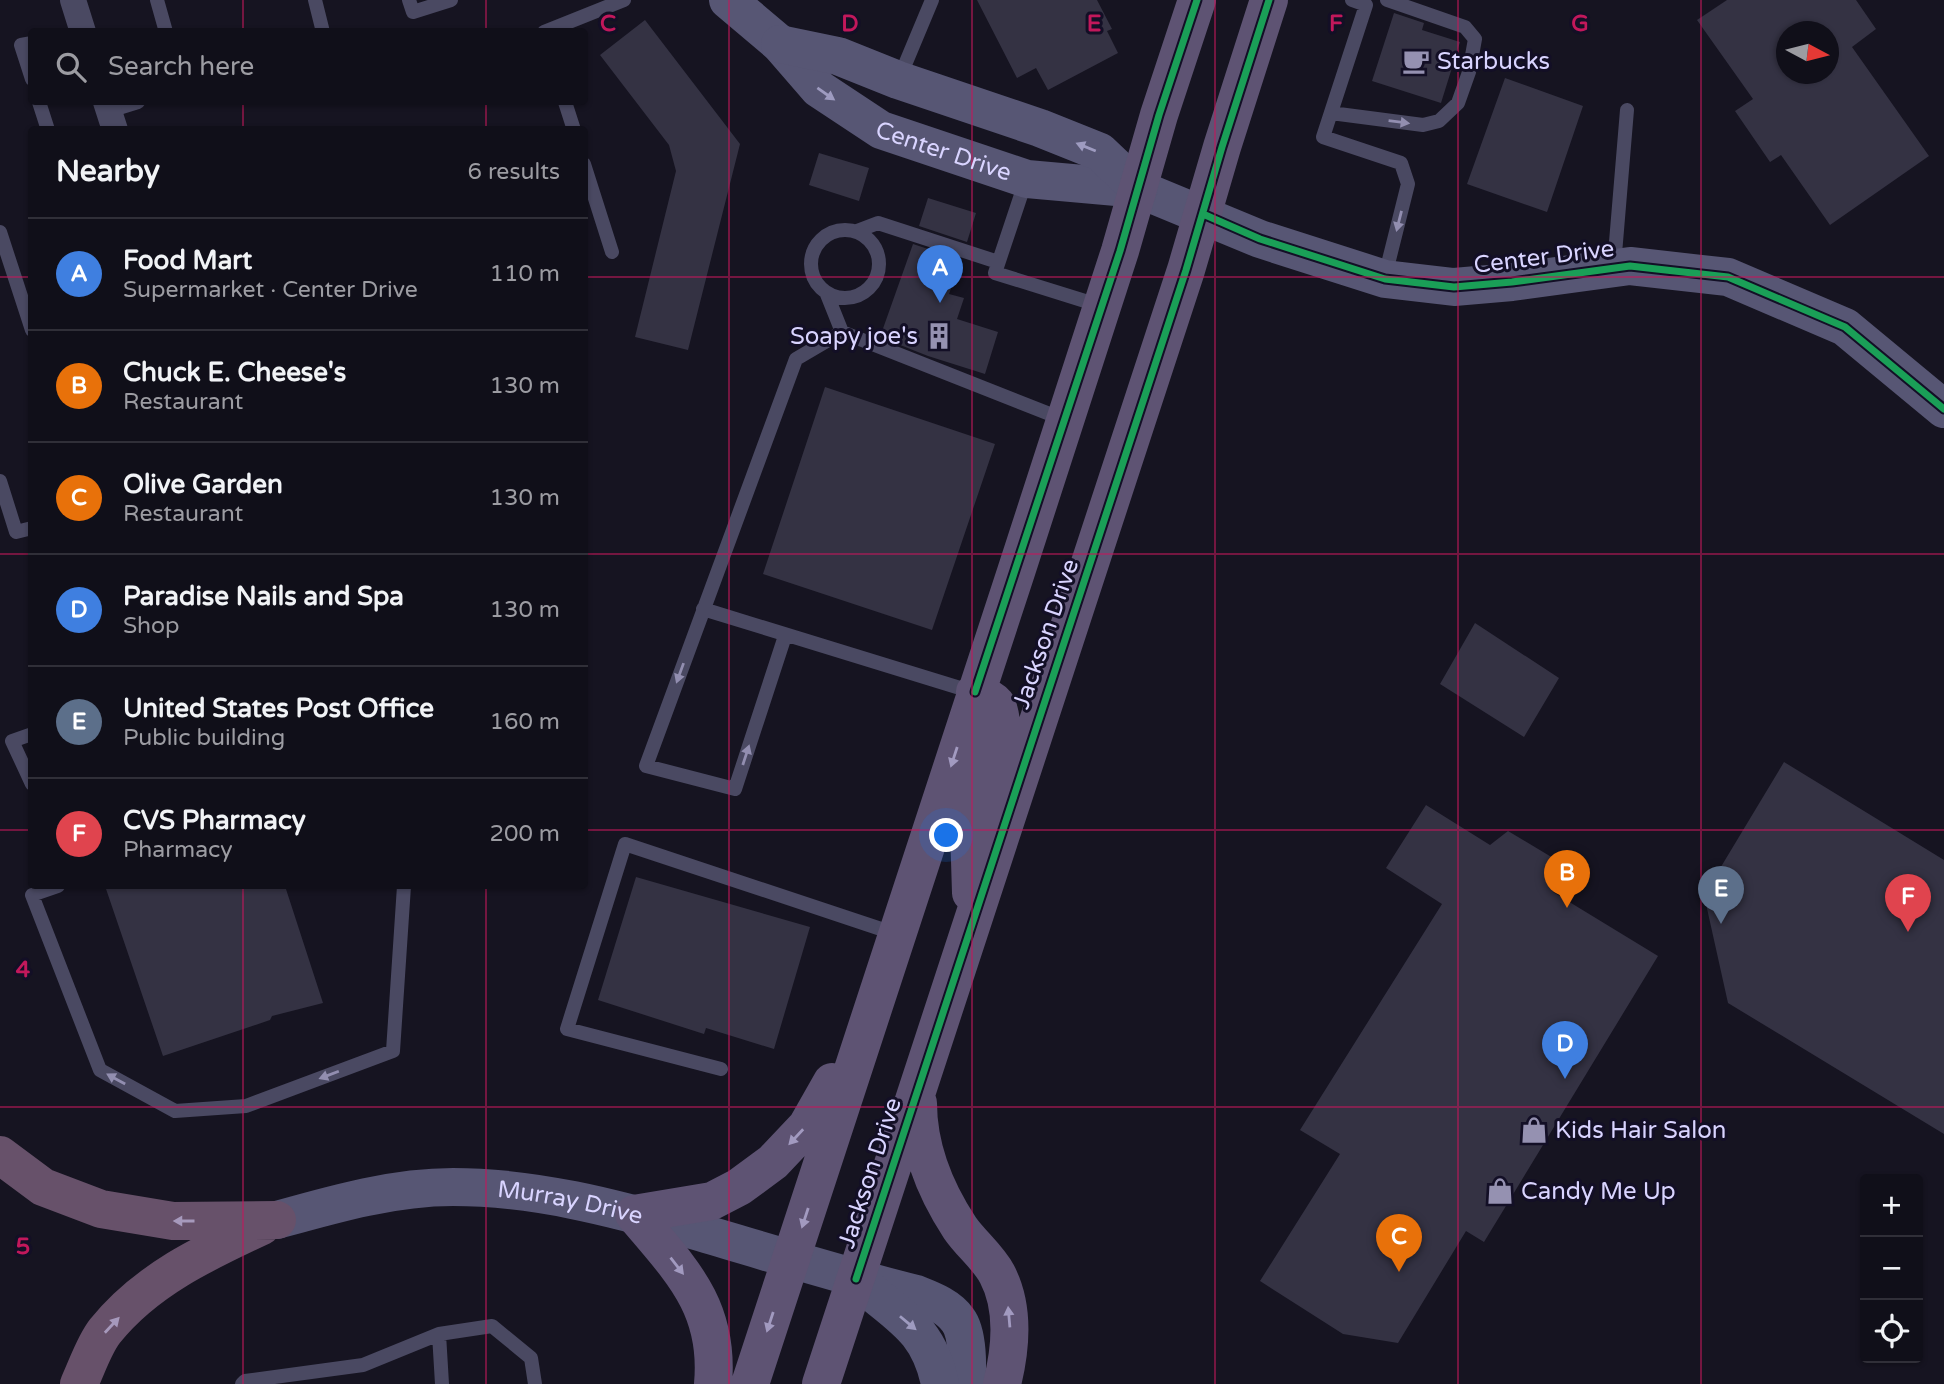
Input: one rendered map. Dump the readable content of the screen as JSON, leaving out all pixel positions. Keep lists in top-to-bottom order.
{
  "streets": {
    "main road": ["Center Drive", "Jackson Drive", "Murray Drive"]
  },
  "crossings": [
    ["Center Drive", "Jackson Drive"],
    ["Jackson Drive", "Murray Drive"]
  ],
  "places": {
    "cafe": ["Starbucks"],
    "building": ["Soapy joe's"],
    "shop": ["Kids Hair Salon", "Candy Me Up"]
  },
  "north": "right",
  "page": {
    "search": "Search here",
    "heading": ["Nearby", "6 results"],
    "list": [
      {
        "mark": "A",
        "name": "Food Mart",
        "note": "Supermarket · Center Drive",
        "value": "110 m"
      },
      {
        "mark": "B",
        "name": "Chuck E. Cheese's",
        "note": "Restaurant",
        "value": "130 m"
      },
      {
        "mark": "C",
        "name": "Olive Garden",
        "note": "Restaurant",
        "value": "130 m"
      },
      {
        "mark": "D",
        "name": "Paradise Nails and Spa",
        "note": "Shop",
        "value": "130 m"
      },
      {
        "mark": "E",
        "name": "United States Post Office",
        "note": "Public building",
        "value": "160 m"
      },
      {
        "mark": "F",
        "name": "CVS Pharmacy",
        "note": "Pharmacy",
        "value": "200 m"
      }
    ],
    "pins": [
      "A",
      "B",
      "E",
      "F",
      "D",
      "C"
    ],
    "map_buttons": ["+", "−"]
  },
  "grid": {
    "columns": [
      "C",
      "D",
      "E",
      "F",
      "G"
    ],
    "rows": ["4", "5"]
  }
}
